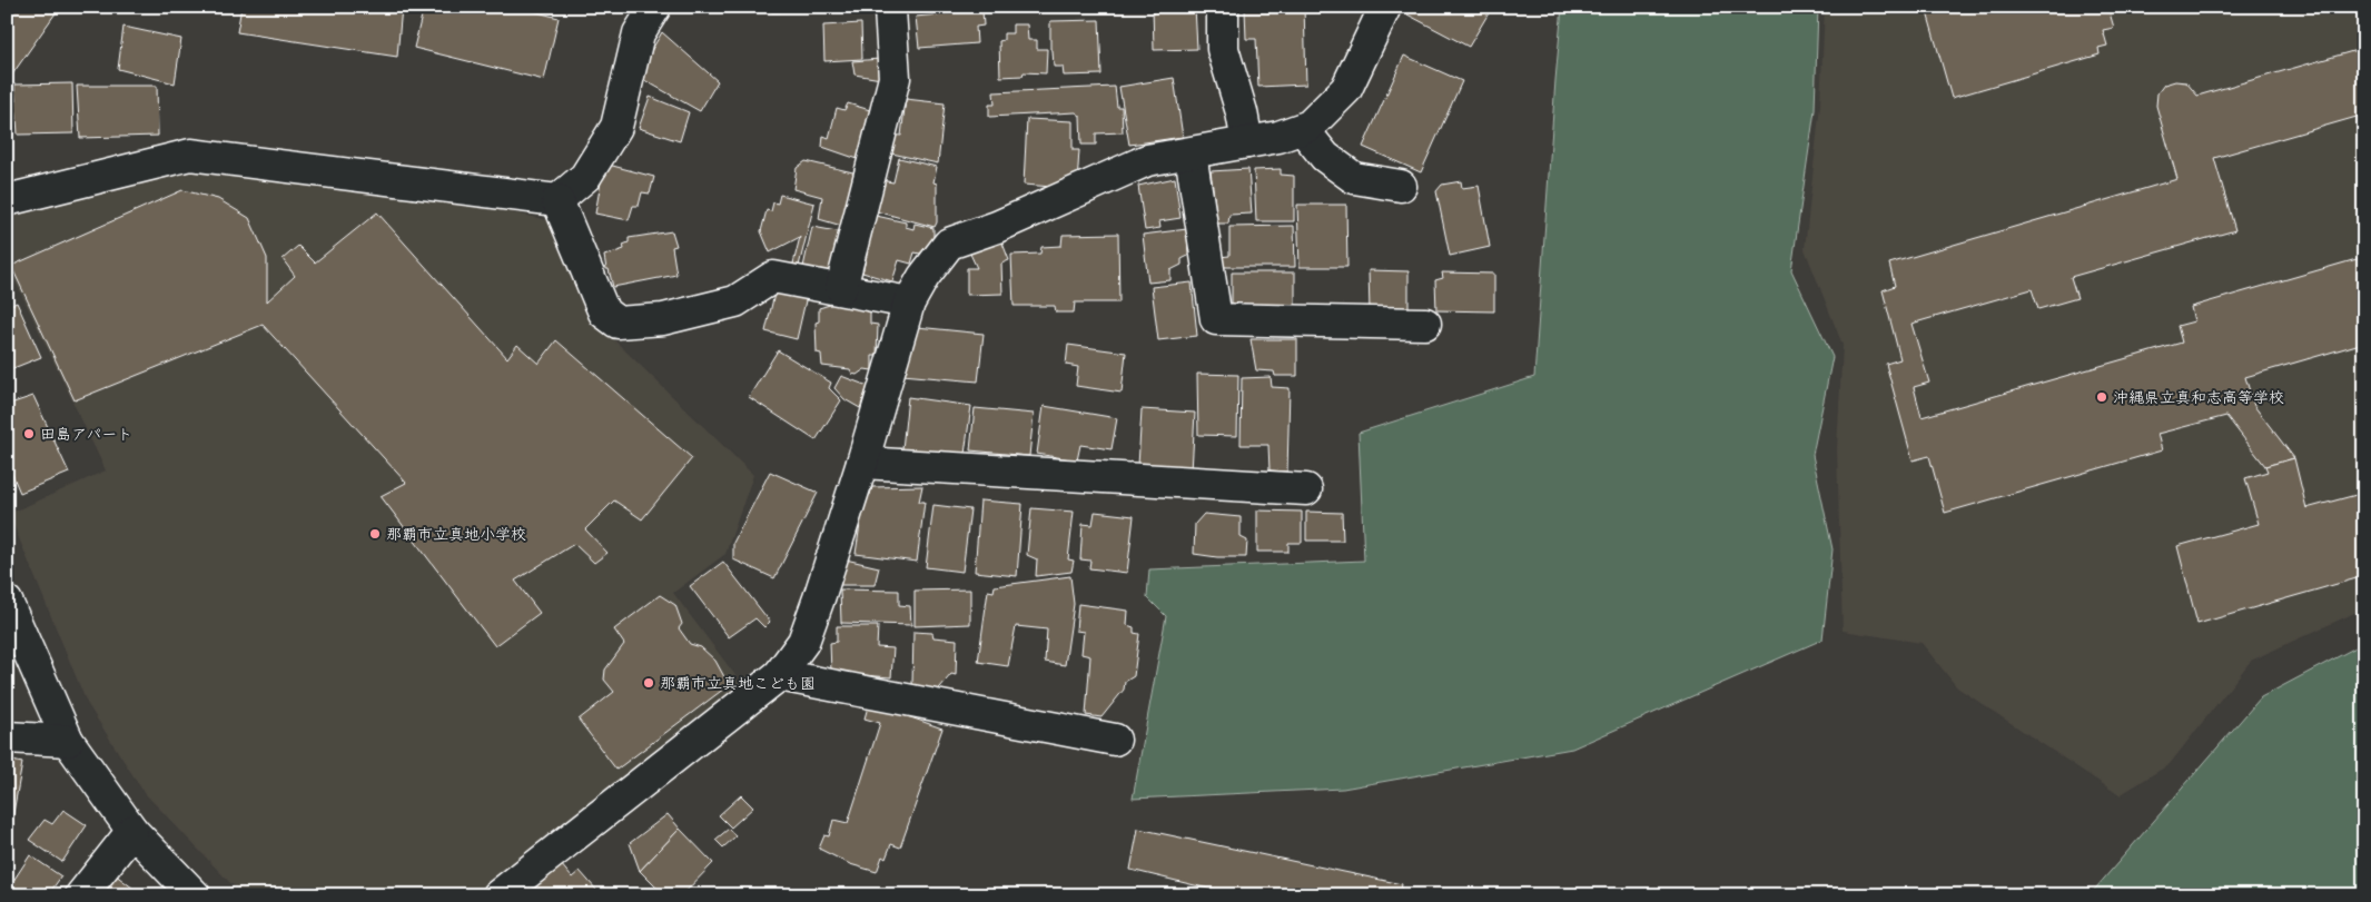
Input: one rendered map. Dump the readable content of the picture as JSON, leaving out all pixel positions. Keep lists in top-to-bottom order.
{
  "places": [
    "沖縄県立真和志高等学校",
    "田島アパート",
    "那覇市立真地小学校",
    "那覇市立真地こども園"
  ]
}
